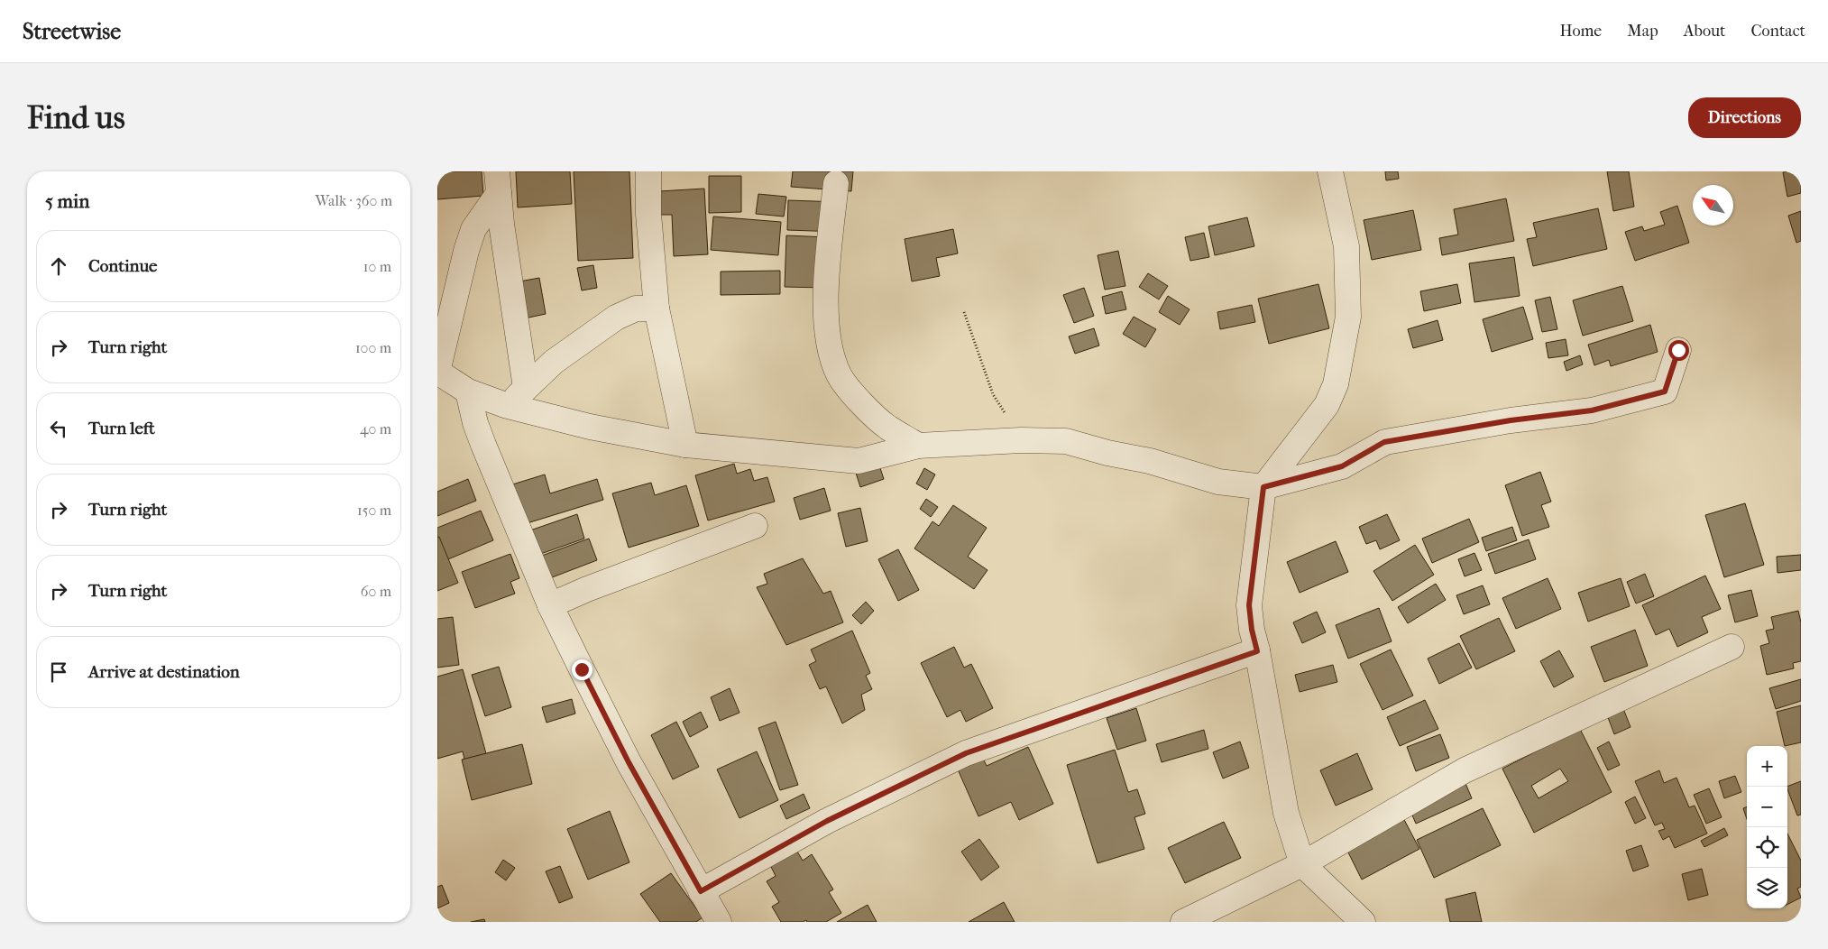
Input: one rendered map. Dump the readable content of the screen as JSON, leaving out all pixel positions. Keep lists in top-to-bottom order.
{
  "north": "top left",
  "page": {
    "header": "Streetwise",
    "nav": [
      "Home",
      "Map",
      "About",
      "Contact"
    ],
    "buttons": "Directions",
    "title": "Find us",
    "heading": ["5 min", "Walk · 360 m"],
    "list": [
      ["Continue", "10 m"],
      ["Turn right", "100 m"],
      ["Turn left", "40 m"],
      ["Turn right", "150 m"],
      ["Turn right", "60 m"],
      "Arrive at destination"
    ],
    "map_buttons": ["+", "−"]
  }
}
